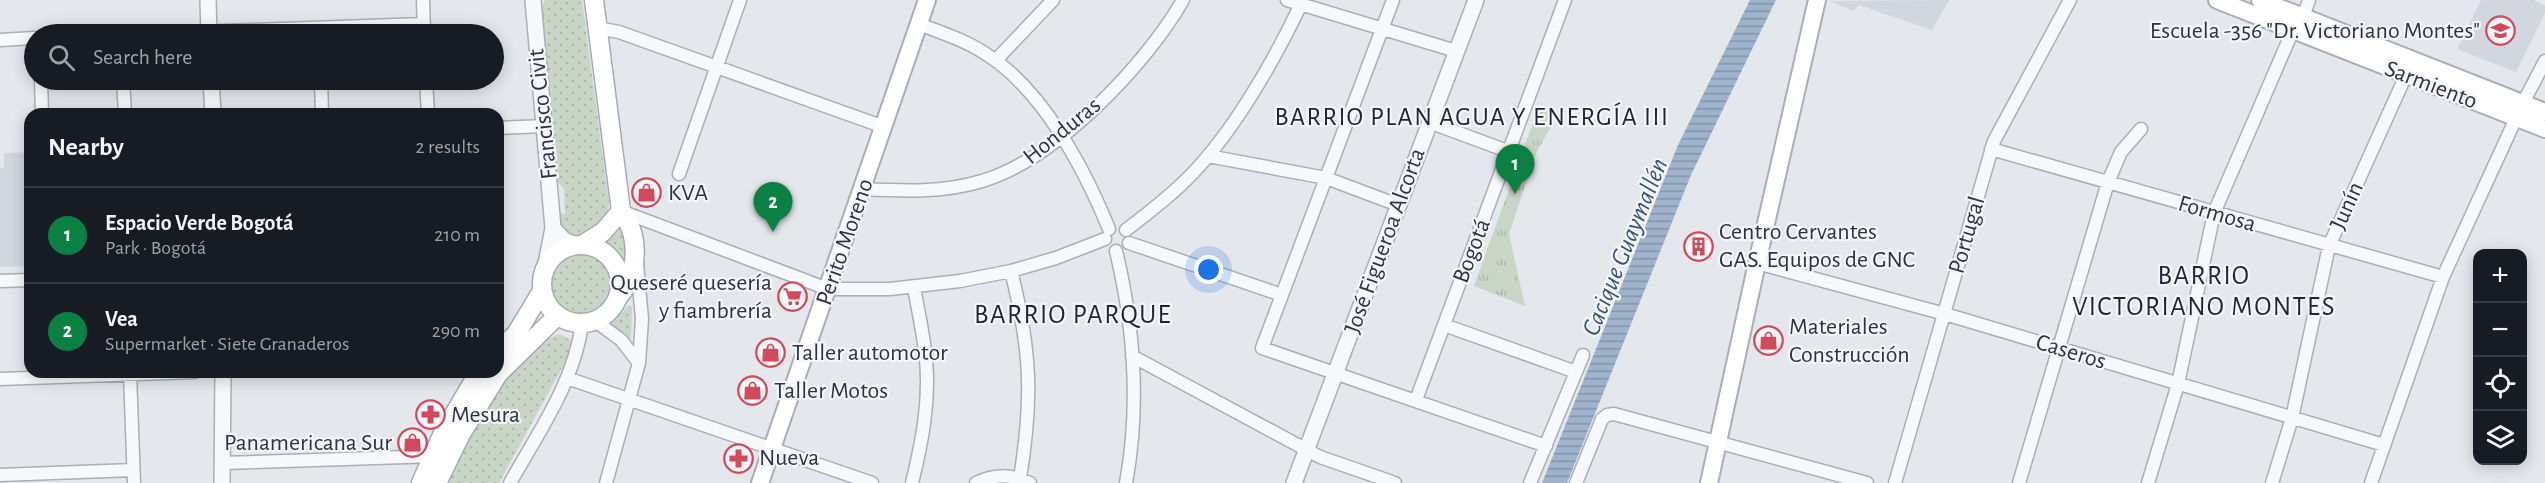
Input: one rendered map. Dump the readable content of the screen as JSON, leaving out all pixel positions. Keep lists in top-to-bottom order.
{
  "streets": {
    "main road": ["Sarmiento", "Francisco Civit", "Perito Moreno"],
    "street": [
      "Honduras",
      "Junín",
      "Formosa",
      "Portugal",
      "José Figueroa Alcorta",
      "Bogotá",
      "Caseros"
    ]
  },
  "crossings": [
    ["Sarmiento", "Junín"],
    ["Honduras", "Perito Moreno"],
    ["Junín", "Formosa"],
    ["Junín", "Caseros"],
    ["Formosa", "Portugal"],
    ["Portugal", "Caseros"]
  ],
  "districts": ["BARRIO PLAN AGUA Y ENERGÍA III", "BARRIO VICTORIANO MONTES", "BARRIO PARQUE"],
  "water": ["Cacique Guaymallén"],
  "places": {
    "school or university": ["Escuela -356 \"Dr. Victoriano Montes\""],
    "shop": [
      "KVA",
      "Materiales Construcción",
      "Taller automotor",
      "Taller Motos",
      "Panamericana Sur"
    ],
    "building": ["Centro Cervantes GAS. Equipos de GNC"],
    "supermarket": ["Queseré quesería y fiambrería"],
    "pharmacy": ["Mesura", "Nueva"]
  },
  "page": {
    "search": "Search here",
    "heading": ["Nearby", "2 results"],
    "pins": ["1", "2"],
    "list": [
      {
        "mark": "1",
        "name": "Espacio Verde Bogotá",
        "note": "Park · Bogotá",
        "value": "210 m"
      },
      {
        "mark": "2",
        "name": "Vea",
        "note": "Supermarket · Siete Granaderos",
        "value": "290 m"
      }
    ],
    "map_buttons": ["+", "−"]
  }
}
